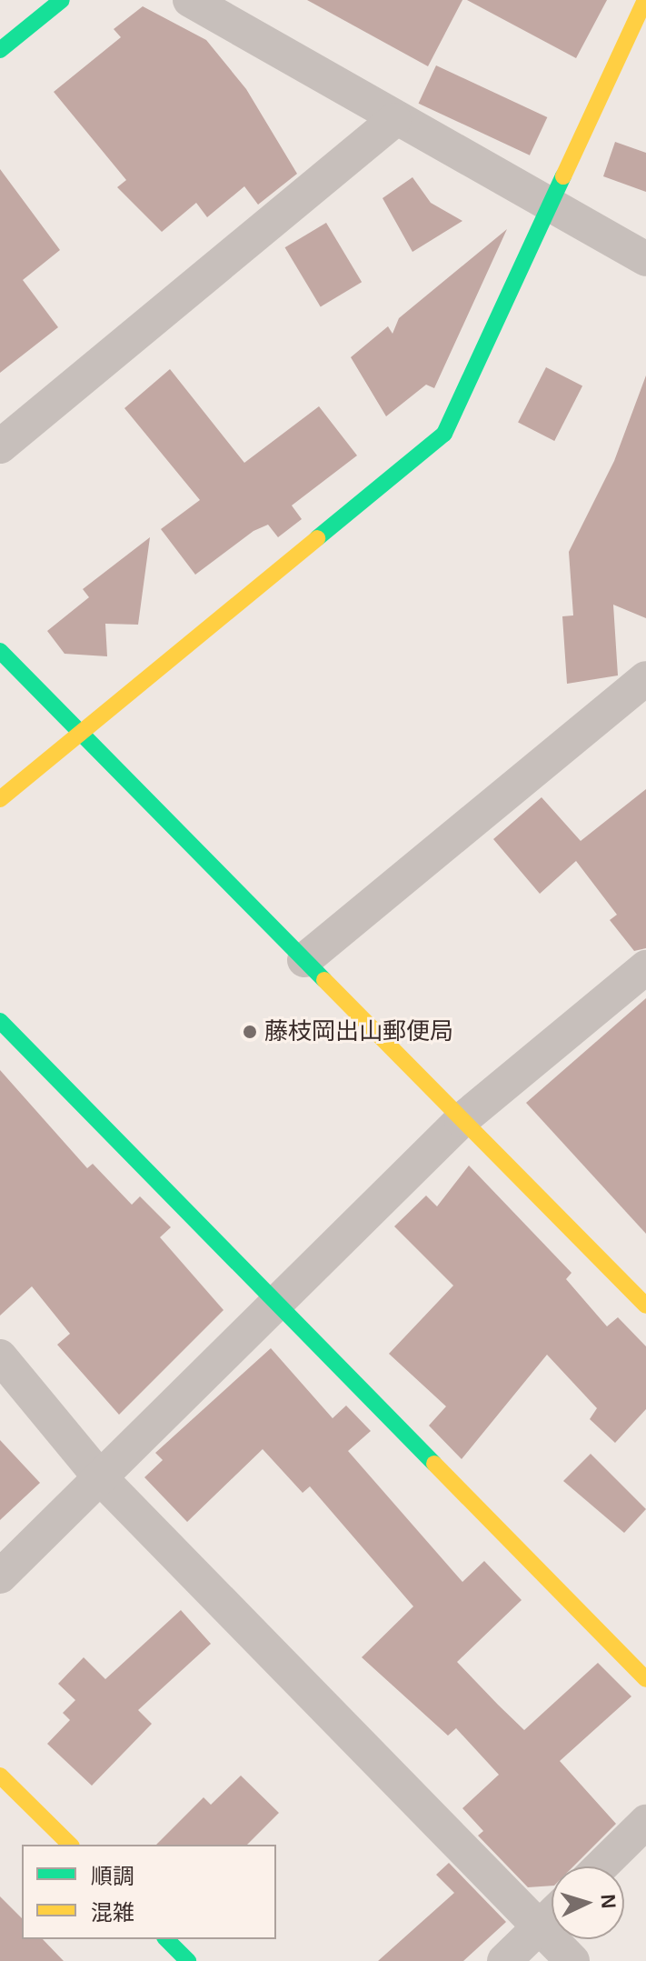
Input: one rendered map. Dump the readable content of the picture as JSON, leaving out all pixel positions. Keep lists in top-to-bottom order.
{
  "places": ["藤枝岡出山郵便局"],
  "legend": ["順調", "混雑"],
  "north": "right"
}
